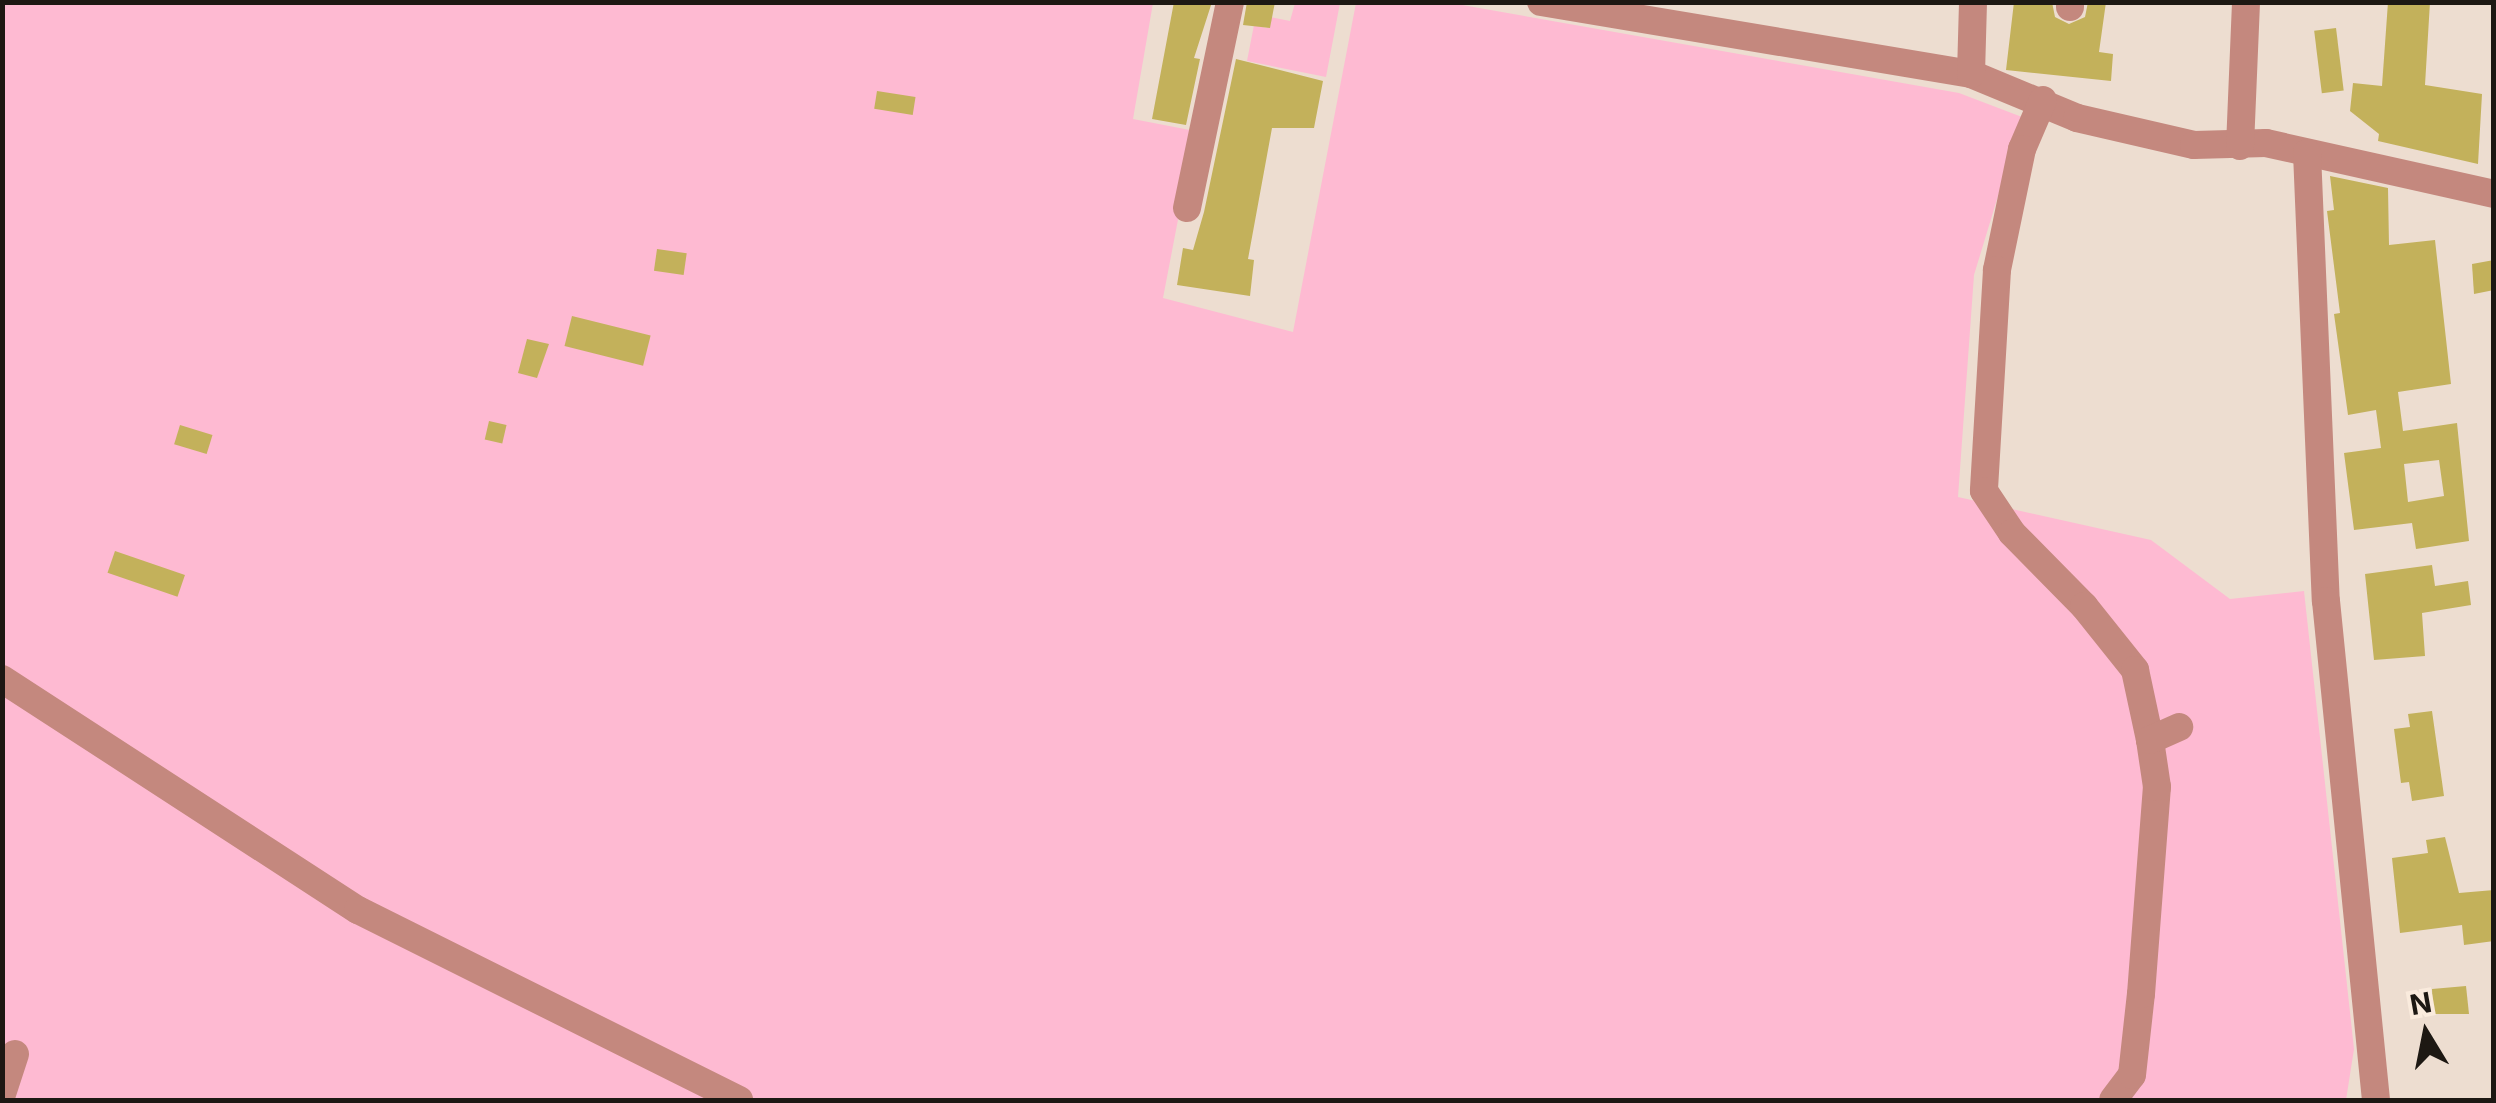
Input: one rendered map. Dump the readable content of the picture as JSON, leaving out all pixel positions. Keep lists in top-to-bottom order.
{
  "north": "top"
}
